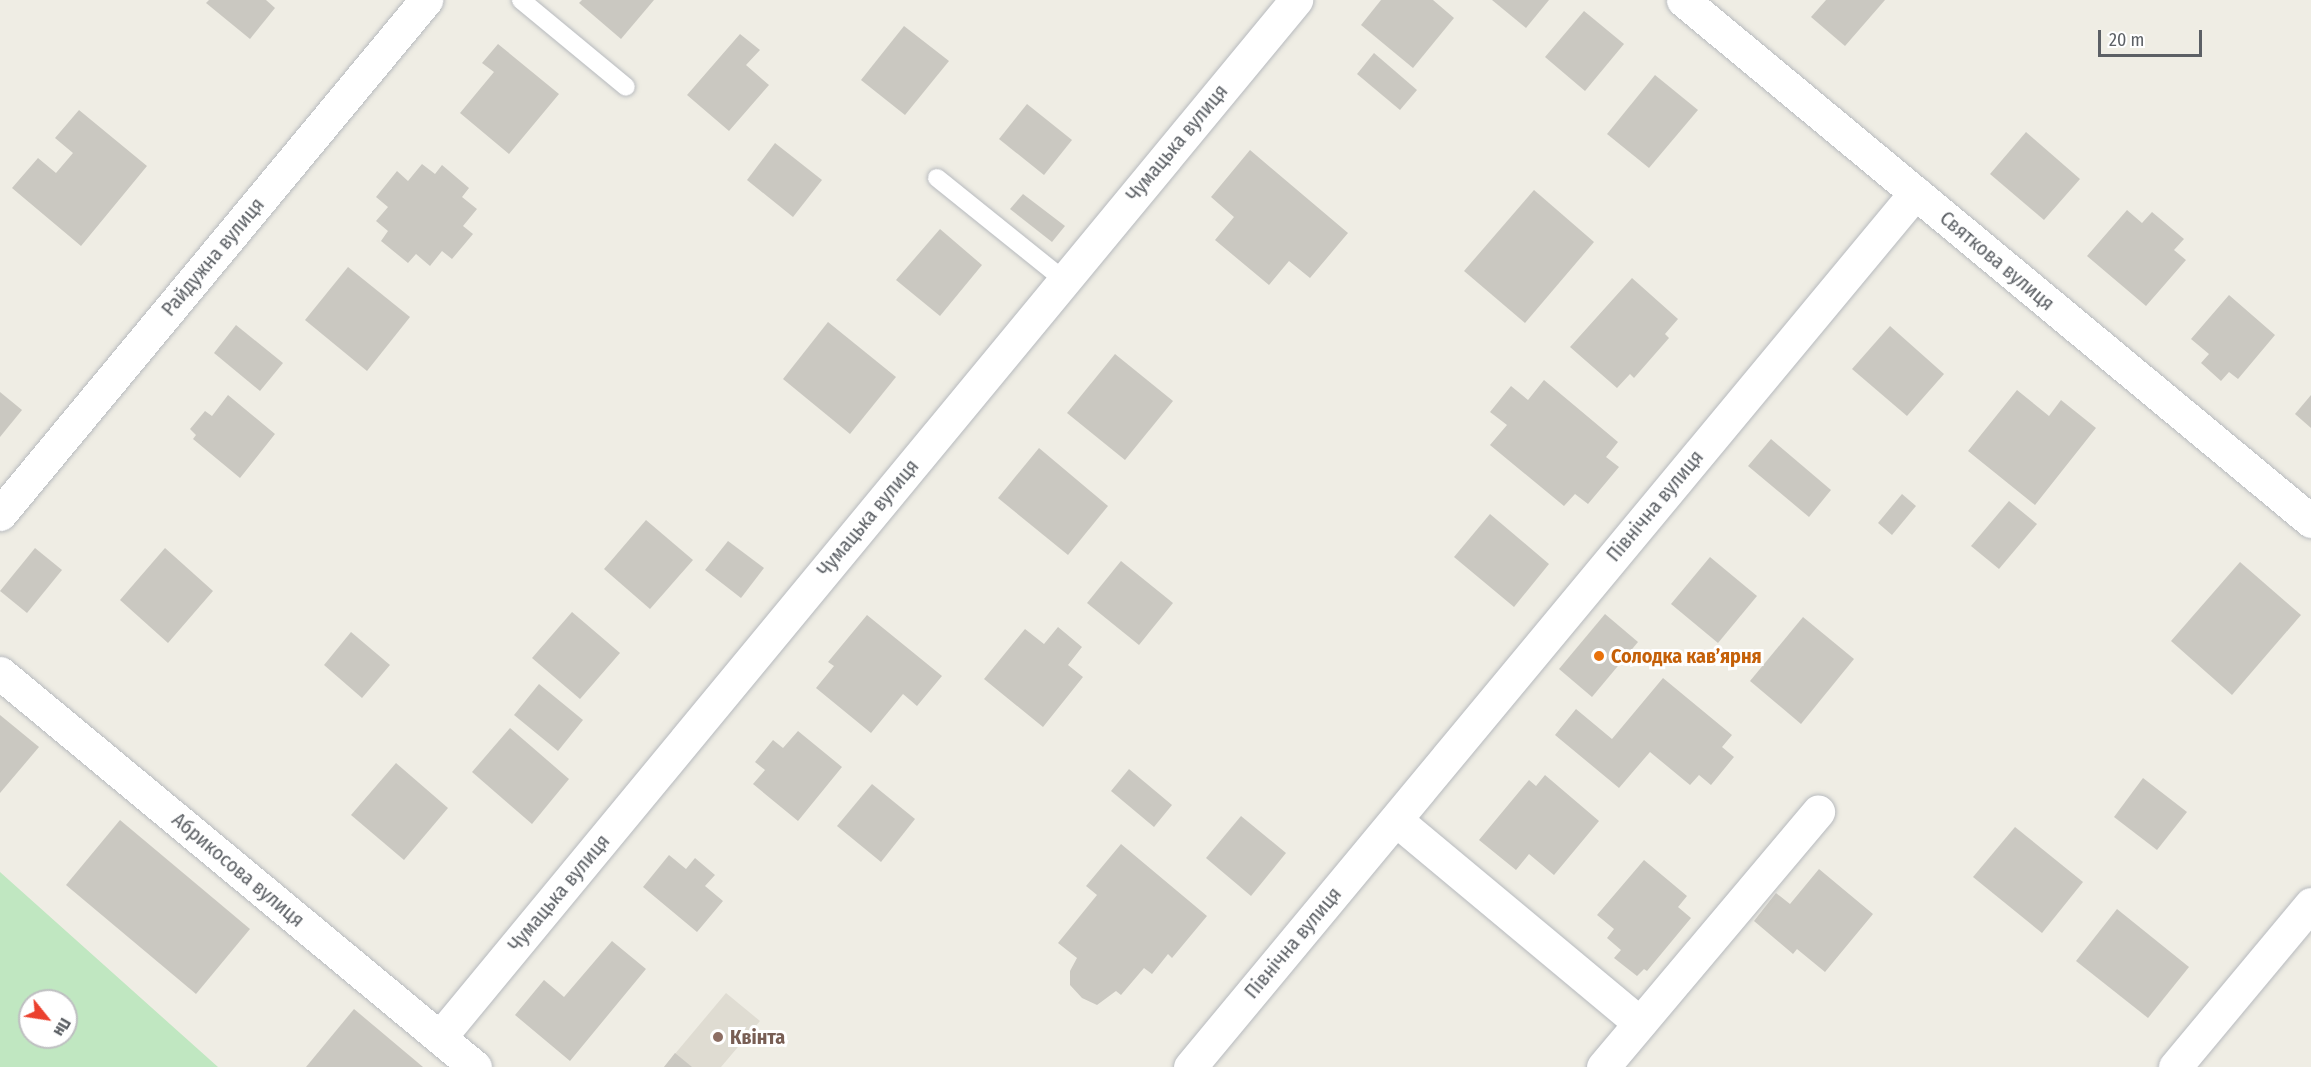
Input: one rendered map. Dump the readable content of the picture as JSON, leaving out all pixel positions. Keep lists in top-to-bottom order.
{
  "streets": {
    "street": [
      "Чумацька вулиця",
      "Райдужна вулиця",
      "Святкова вулиця",
      "Північна вулиця",
      "Абрикосова вулиця"
    ]
  },
  "crossings": [
    ["Чумацька вулиця", "Абрикосова вулиця"],
    ["Святкова вулиця", "Північна вулиця"]
  ],
  "places": ["Солодка кав’ярня", "Квінта"],
  "scale_bar": "20 m",
  "north": "bottom right"
}
